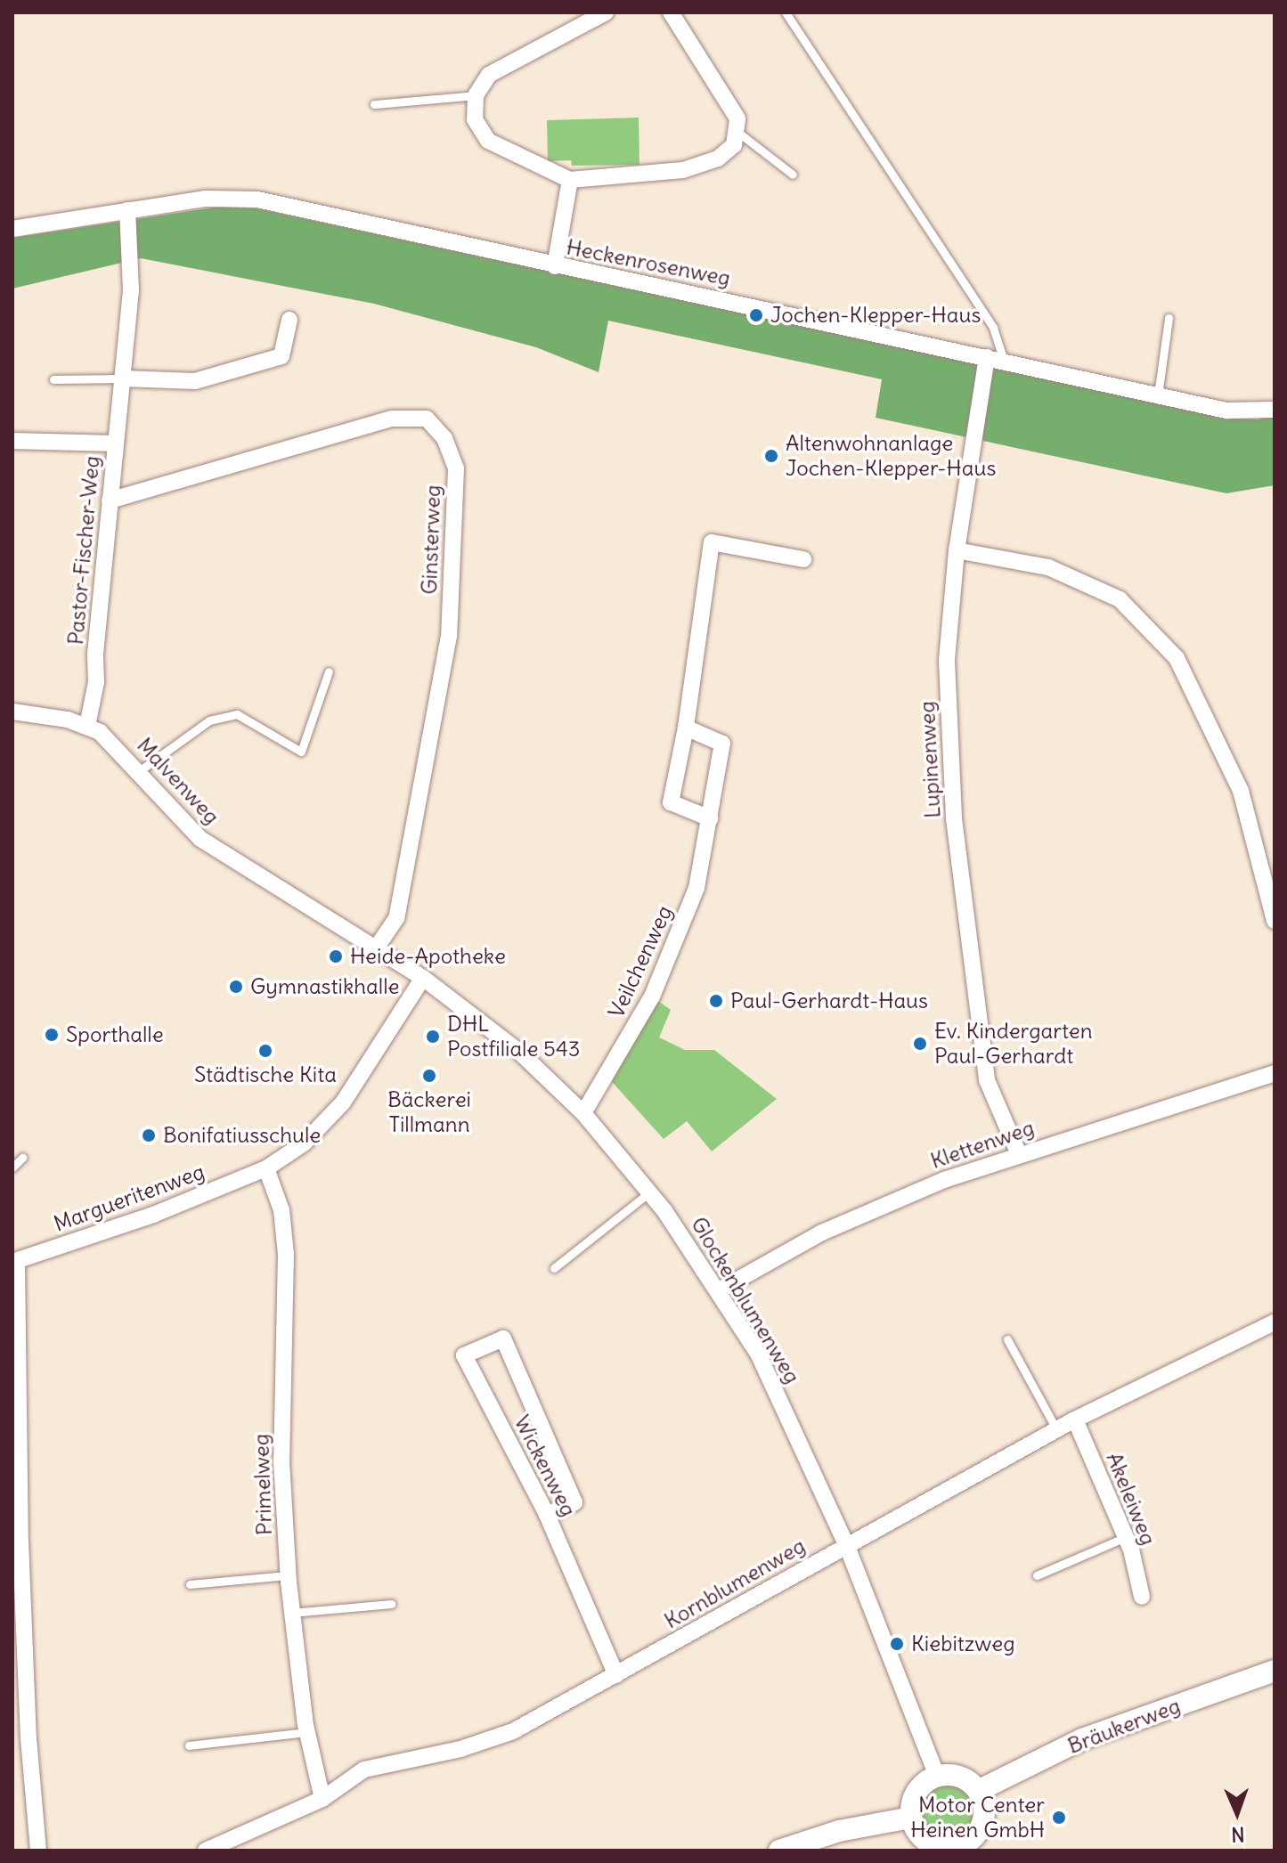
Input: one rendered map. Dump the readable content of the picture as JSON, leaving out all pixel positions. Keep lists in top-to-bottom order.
{
  "streets": {
    "main road": ["Bräukerweg"],
    "street": [
      "Heckenrosenweg",
      "Ginsterweg",
      "Pastor-Fischer-Weg",
      "Lupinenweg",
      "Malvenweg",
      "Veilchenweg",
      "Klettenweg",
      "Margueritenweg",
      "Glockenblumenweg",
      "Wickenweg",
      "Primelweg",
      "Akeleiweg",
      "Kornblumenweg"
    ]
  },
  "crossings": [
    ["Heckenrosenweg", "Pastor-Fischer-Weg"],
    ["Heckenrosenweg", "Lupinenweg"],
    ["Ginsterweg", "Pastor-Fischer-Weg"],
    ["Ginsterweg", "Malvenweg"],
    ["Ginsterweg", "Glockenblumenweg"],
    ["Pastor-Fischer-Weg", "Malvenweg"],
    ["Lupinenweg", "Klettenweg"],
    ["Malvenweg", "Glockenblumenweg"],
    ["Veilchenweg", "Glockenblumenweg"],
    ["Klettenweg", "Glockenblumenweg"],
    ["Margueritenweg", "Glockenblumenweg"],
    ["Margueritenweg", "Primelweg"],
    ["Glockenblumenweg", "Kornblumenweg"],
    ["Glockenblumenweg", "Bräukerweg"],
    ["Wickenweg", "Kornblumenweg"],
    ["Primelweg", "Kornblumenweg"],
    ["Akeleiweg", "Kornblumenweg"]
  ],
  "places": [
    "Jochen-Klepper-Haus",
    "Altenwohnanlage Jochen-Klepper-Haus",
    "Heide-Apotheke",
    "Gymnastikhalle",
    "Paul-Gerhardt-Haus",
    "Sporthalle",
    "DHL Postfiliale 543",
    "Ev. Kindergarten Paul-Gerhardt",
    "Städtische Kita",
    "Bäckerei Tillmann",
    "Bonifatiusschule",
    "Kiebitzweg",
    "Motor Center Heinen GmbH"
  ],
  "north": "bottom"
}
